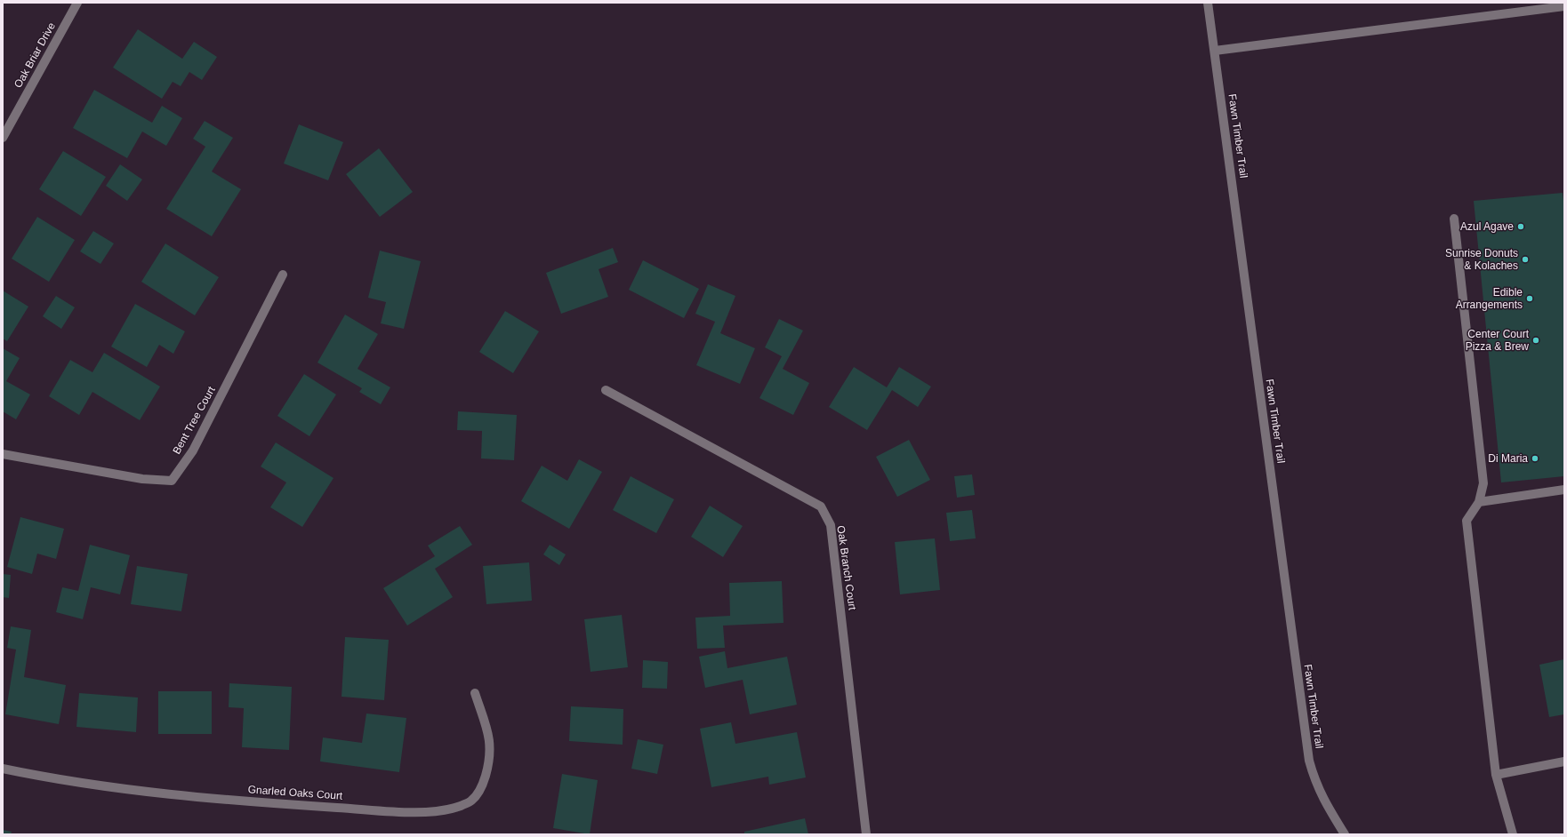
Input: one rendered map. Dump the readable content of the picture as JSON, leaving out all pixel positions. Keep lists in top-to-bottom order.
{
  "streets": {
    "street": [
      "Oak Briar Drive",
      "Fawn Timber Trail",
      "Bent Tree Court",
      "Oak Branch Court",
      "Gnarled Oaks Court"
    ]
  },
  "places": [
    "Azul Agave",
    "Sunrise Donuts & Kolaches",
    "Edible Arrangements",
    "Center Court Pizza & Brew",
    "Di Maria"
  ]
}
